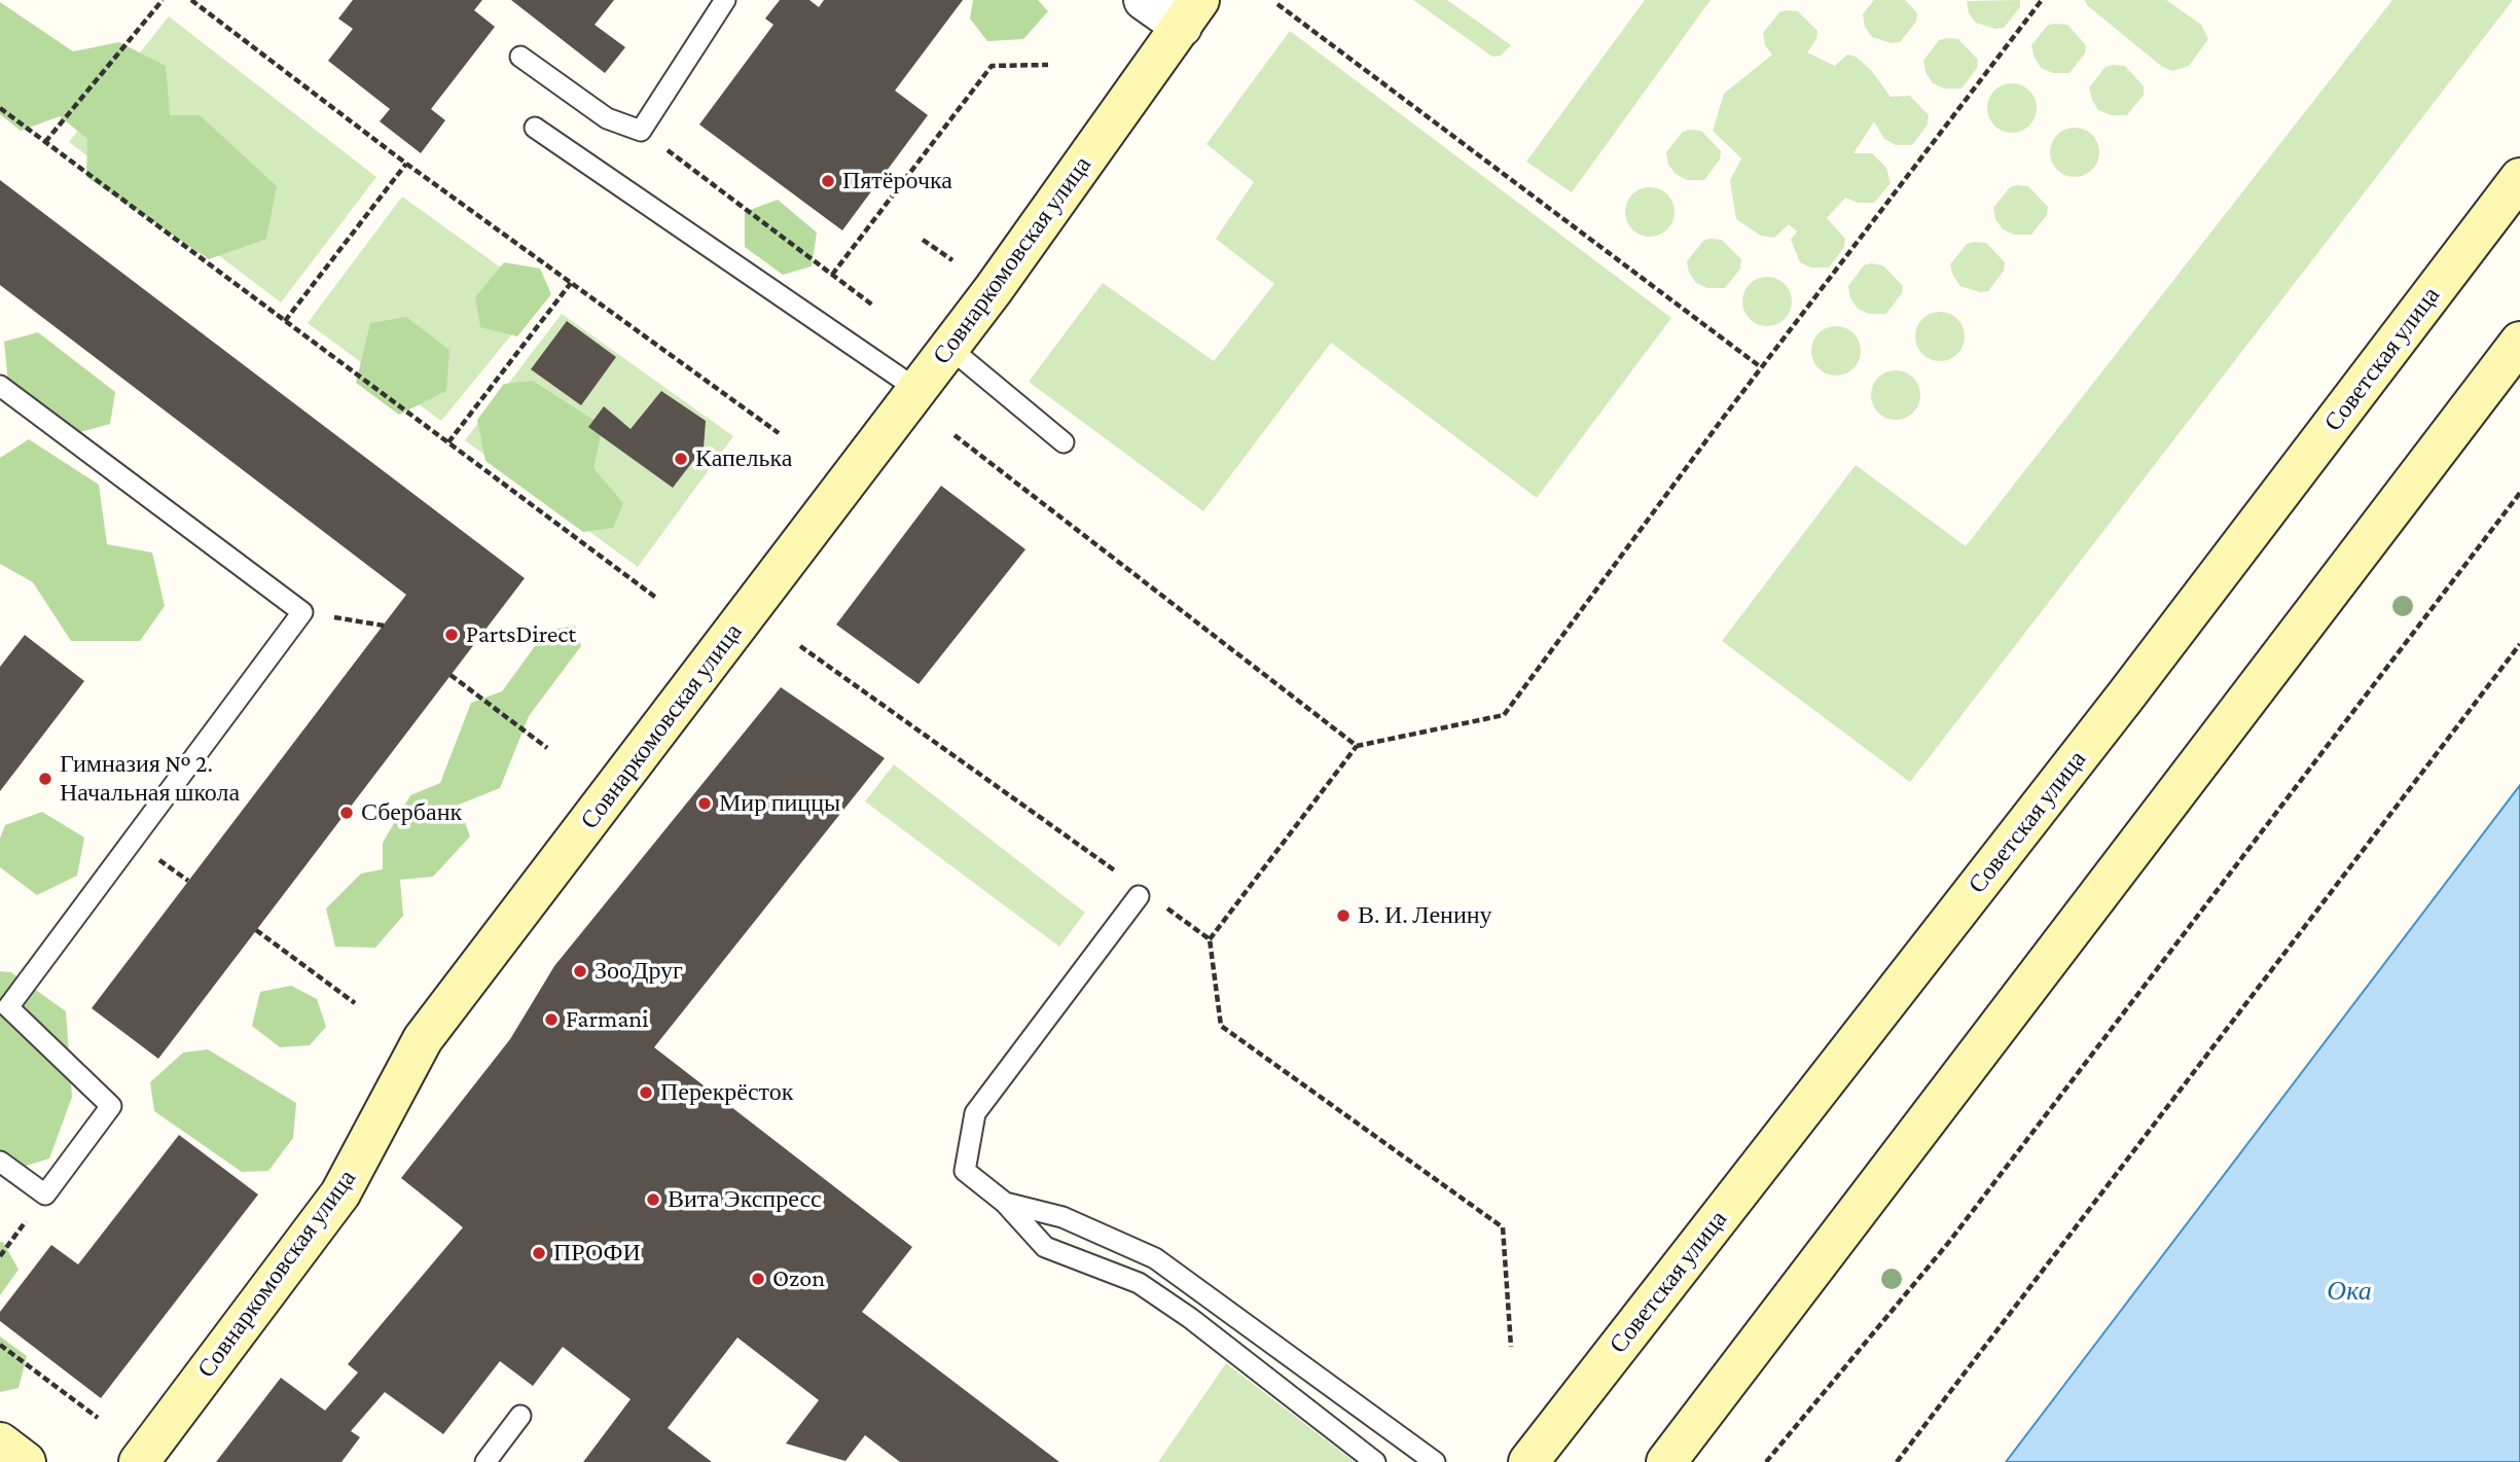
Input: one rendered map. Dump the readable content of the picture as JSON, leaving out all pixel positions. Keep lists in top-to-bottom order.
{
  "streets": {
    "main road": ["Совнаркомовская улица", "Советская улица"]
  },
  "water": ["Ока"],
  "places": [
    "Пятёрочка",
    "Капелька",
    "PartsDirect",
    "Гимназия № 2. Начальная школа",
    "Мир пиццы",
    "Сбербанк",
    "В. И. Ленину",
    "ЗооДруг",
    "Farmani",
    "Перекрёсток",
    "Вита Экспресс",
    "ПРОФИ",
    "Ozon"
  ]
}
